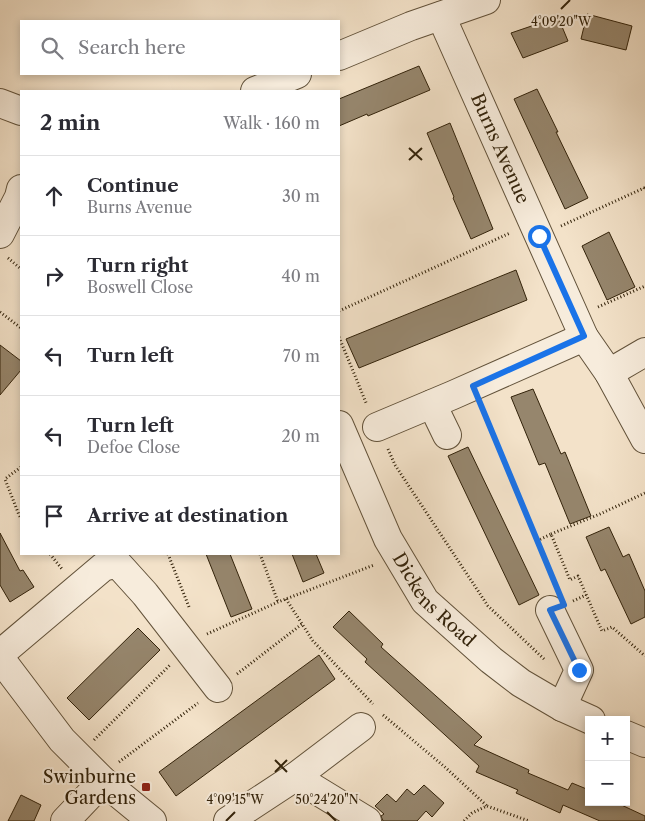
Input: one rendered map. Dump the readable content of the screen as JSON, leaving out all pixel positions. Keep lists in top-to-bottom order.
{
  "streets": {
    "street": ["Burns Avenue", "Dickens Road"]
  },
  "places": {
    "transit": ["Swinburne Gardens"]
  },
  "page": {
    "search": "Search here",
    "heading": ["2 min", "Walk · 160 m"],
    "list": [
      ["Continue", "Burns Avenue", "30 m"],
      ["Turn right", "Boswell Close", "40 m"],
      ["Turn left", "70 m"],
      ["Turn left", "Defoe Close", "20 m"],
      "Arrive at destination"
    ],
    "map_buttons": ["+", "−"]
  },
  "coordinates": ["4°09'20\"W", "4°09'15\"W", "50°24'20\"N"]
}
